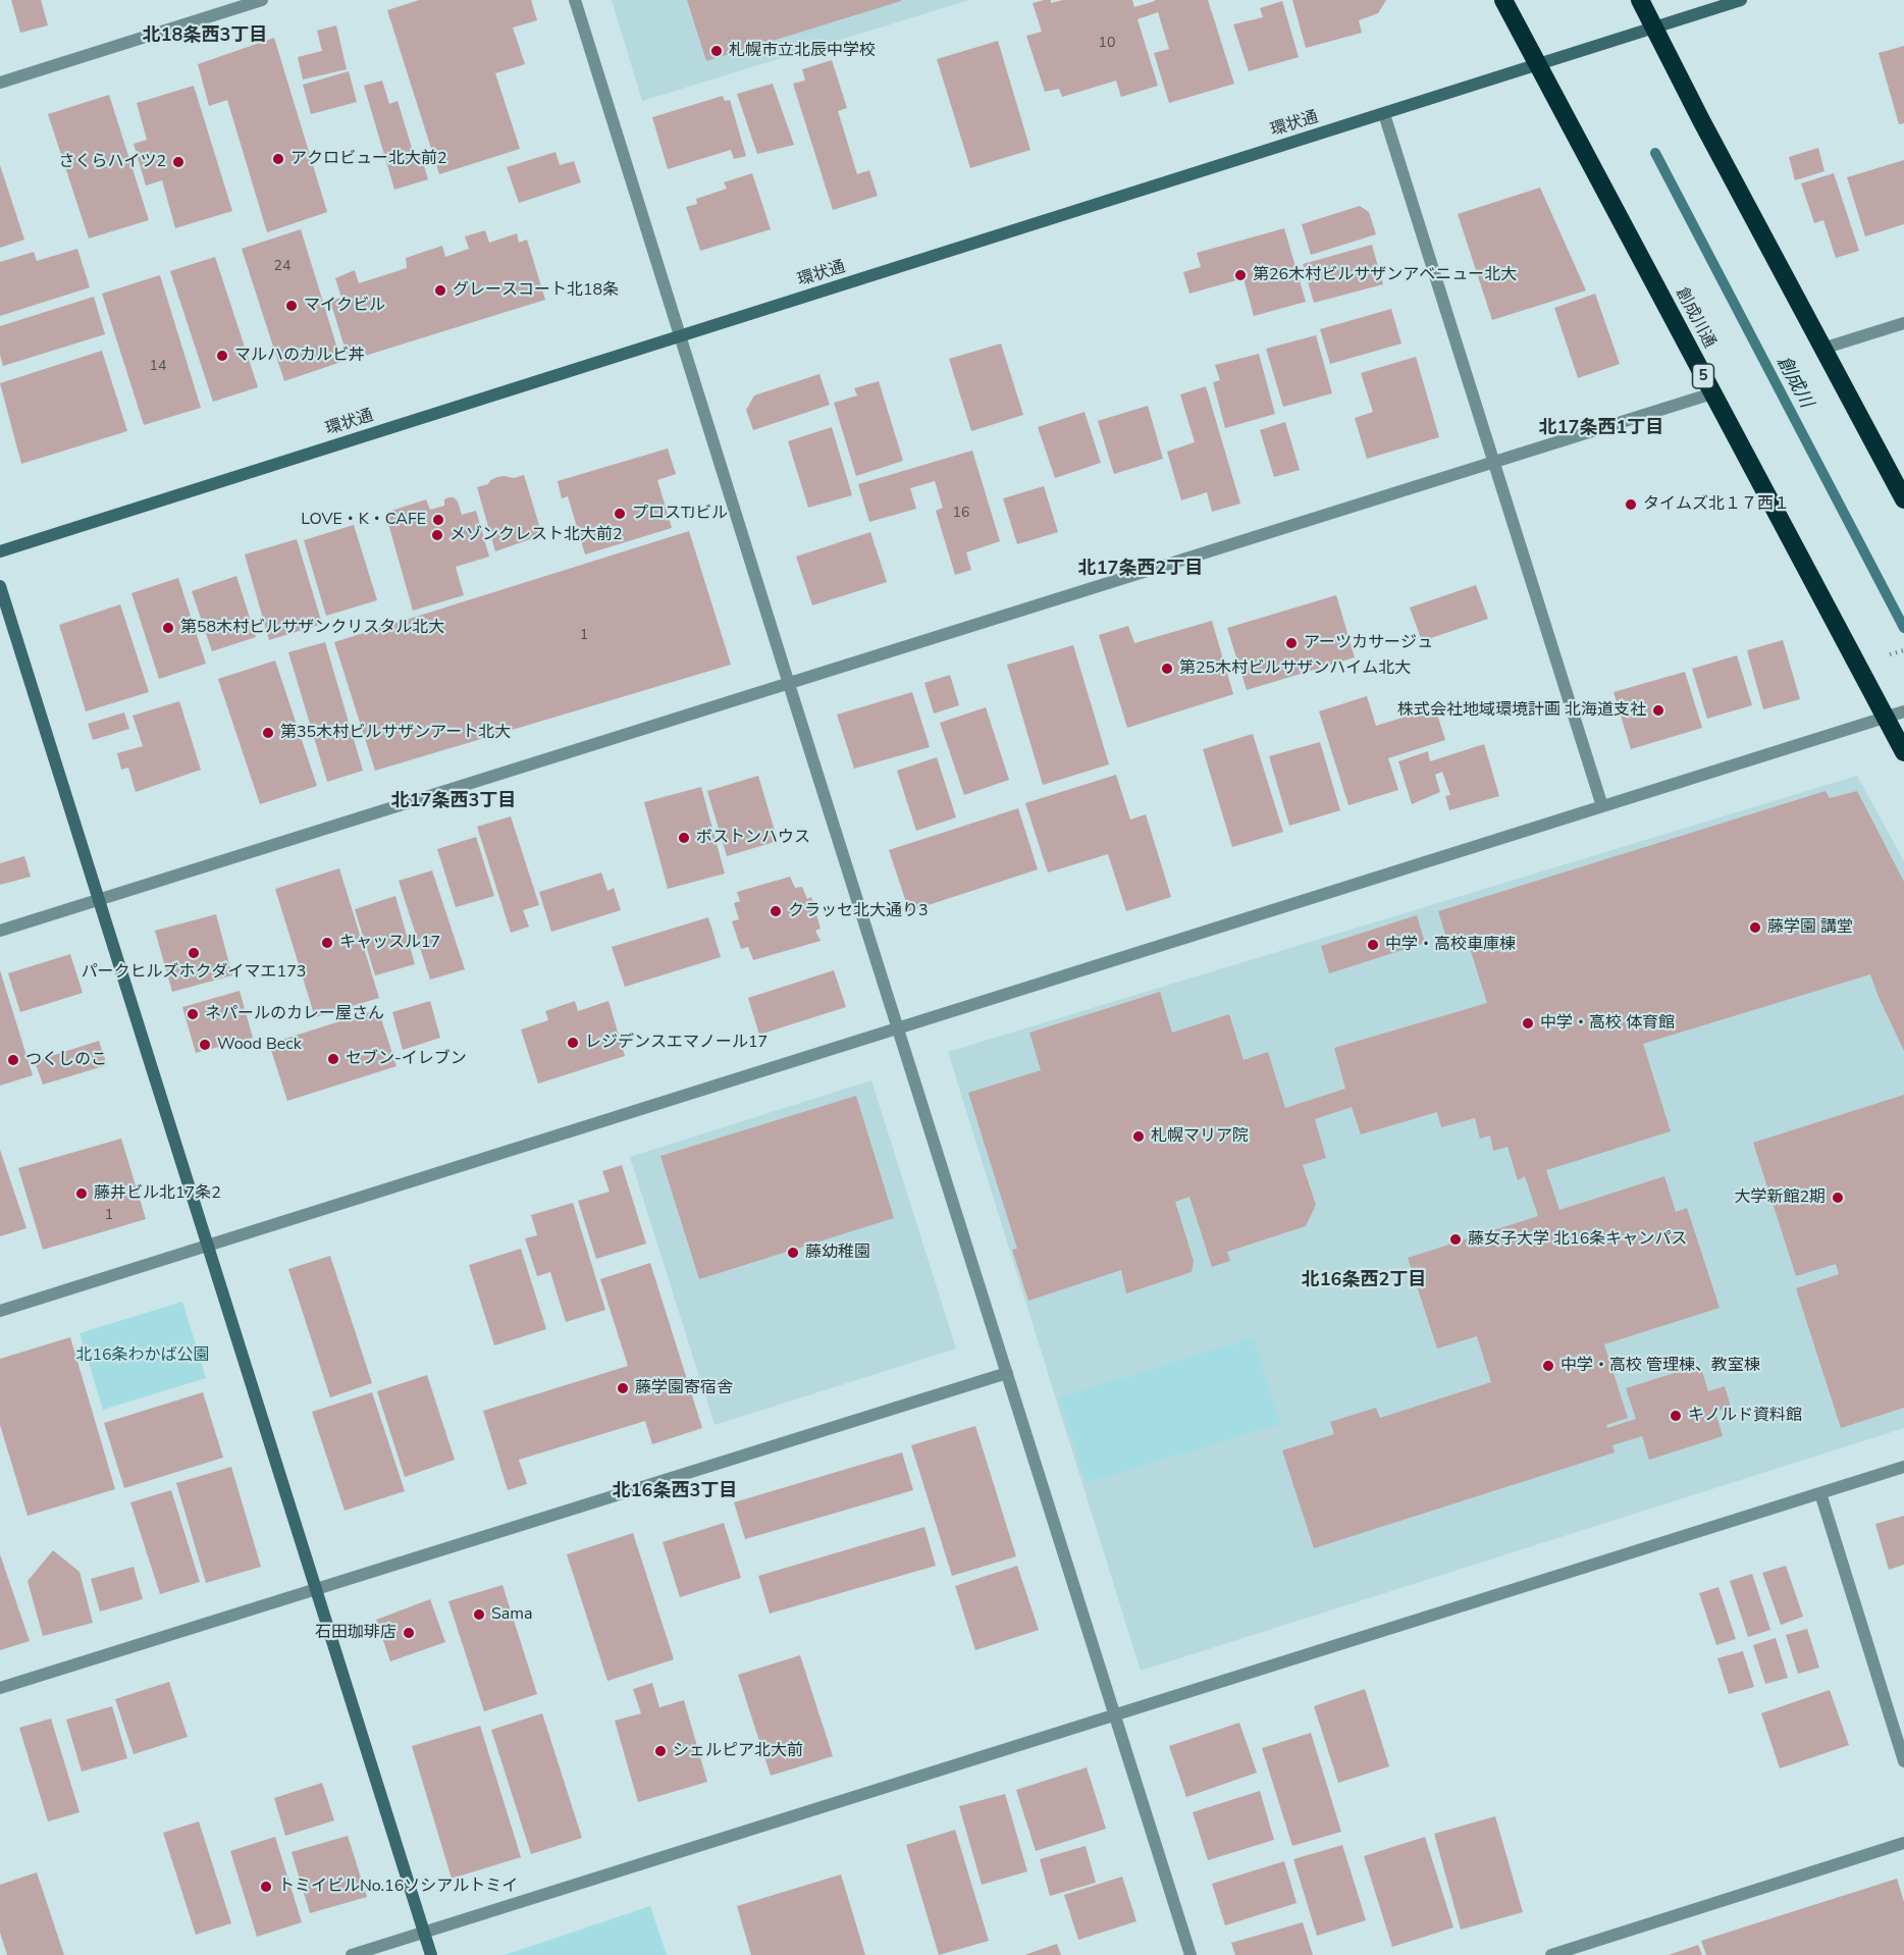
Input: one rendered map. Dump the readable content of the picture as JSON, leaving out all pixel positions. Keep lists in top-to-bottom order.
{
  "streets": {
    "highway": ["創成川通", "5"],
    "street": ["環状通"]
  },
  "crossings": [
    ["環状通", "創成川通"]
  ],
  "districts": [
    "北18条西3丁目",
    "北17条西1丁目",
    "北17条西2丁目",
    "北17条西3丁目",
    "北16条西2丁目",
    "北16条西3丁目"
  ],
  "water": ["創成川"],
  "parks": ["北16条わかば公園"],
  "places": [
    "札幌市立北辰中学校",
    "アクロビュー北大前2",
    "さくらハイツ2",
    "第26木村ビルサザンアベニュー北大",
    "グレースコート北18条",
    "マイクビル",
    "マルハのカルビ丼",
    "タイムズ北１７西１",
    "プロスTJビル",
    "LOVE・K・CAFE",
    "メゾンクレスト北大前2",
    "第58木村ビルサザンクリスタル北大",
    "アーツカサージュ",
    "第25木村ビルサザンハイム北大",
    "株式会社地域環境計画 北海道支社",
    "第35木村ビルサザンアート北大",
    "ボストンハウス",
    "クラッセ北大通り3",
    "藤学園 講堂",
    "キャッスル17",
    "中学・高校車庫棟",
    "パークヒルズホクダイマエ173",
    "ネパールのカレー屋さん",
    "中学・高校 体育館",
    "レジデンスエマノール17",
    "Wood Beck",
    "セブン-イレブン",
    "つくしのこ",
    "札幌マリア院",
    "藤井ビル北17条2",
    "大学新館2期",
    "藤女子大学 北16条キャンパス",
    "藤幼稚園",
    "中学・高校 管理棟、教室棟",
    "藤学園寄宿舎",
    "キノルド資料館",
    "Sama",
    "石田珈琲店",
    "シェルピア北大前",
    "トミイビルNo.16ソシアルトミイ"
  ],
  "house_numbers": [
    "10",
    "24",
    "14",
    "16",
    "1",
    "1"
  ]
}
